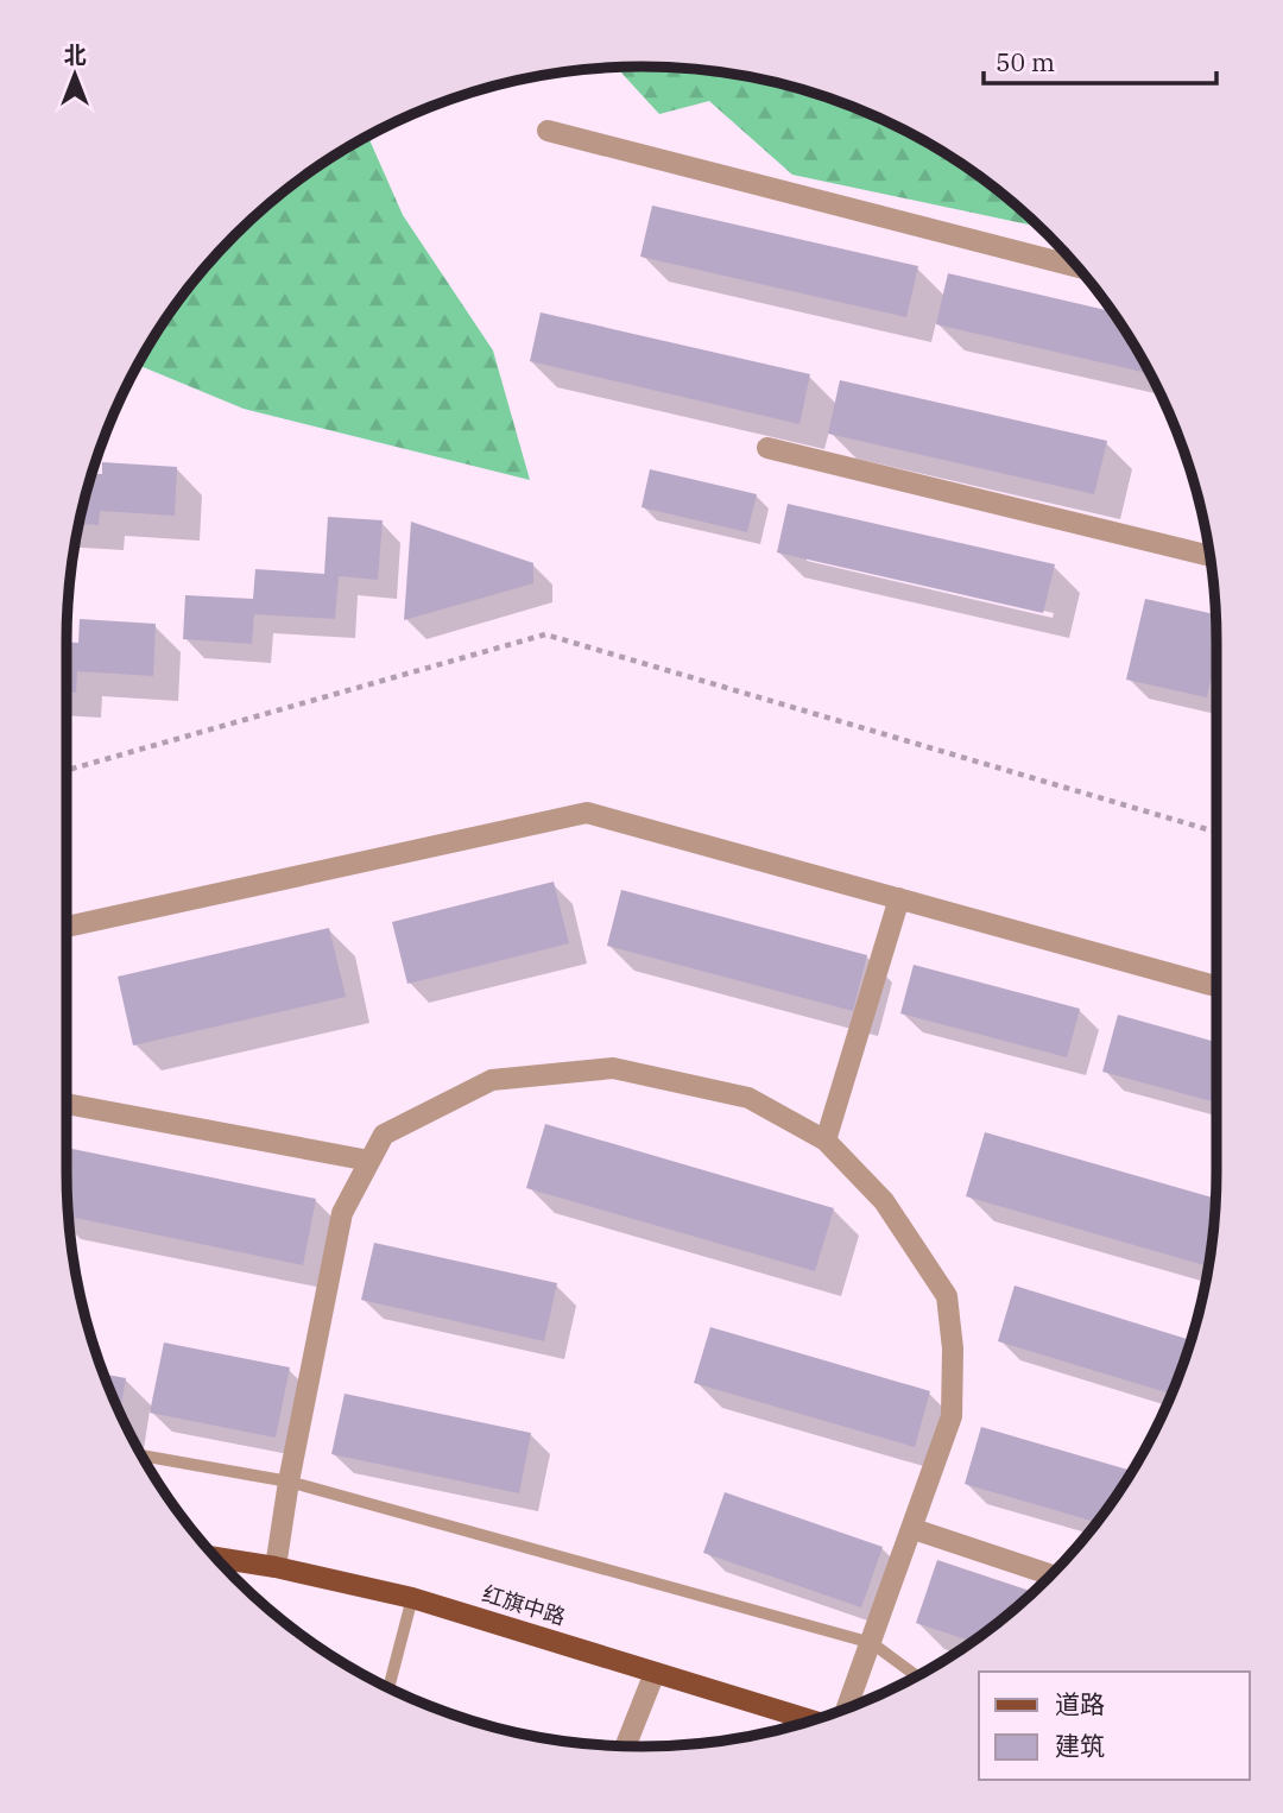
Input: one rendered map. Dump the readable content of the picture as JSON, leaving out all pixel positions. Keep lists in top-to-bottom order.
{
  "streets": {
    "main road": ["红旗中路"]
  },
  "legend": ["道路", "建筑"],
  "scale_bar": "50 m",
  "north": "top"
}
